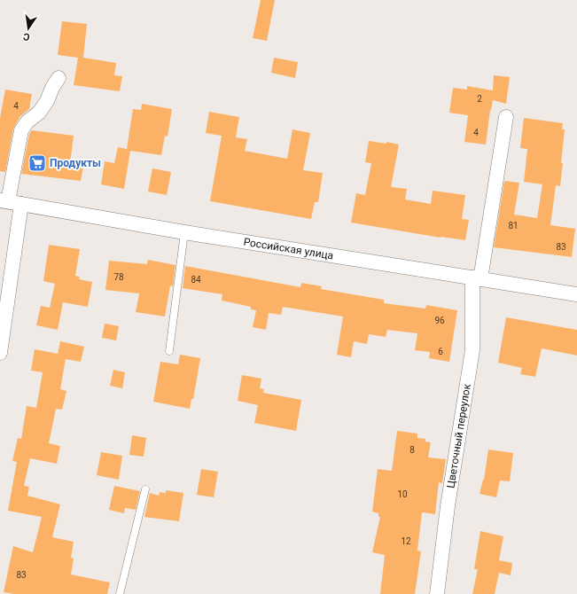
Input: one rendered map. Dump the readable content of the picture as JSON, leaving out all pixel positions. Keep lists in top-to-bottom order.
{
  "streets": {
    "street": ["Российская улица", "Цветочный переулок"]
  },
  "crossings": [
    ["Российская улица", "Цветочный переулок"]
  ],
  "places": {
    "supermarket": ["Продукты"]
  },
  "house_numbers": [
    "2",
    "4",
    "4",
    "81",
    "83",
    "78",
    "84",
    "96",
    "6",
    "8",
    "10",
    "12",
    "83"
  ],
  "north": "bottom"
}
